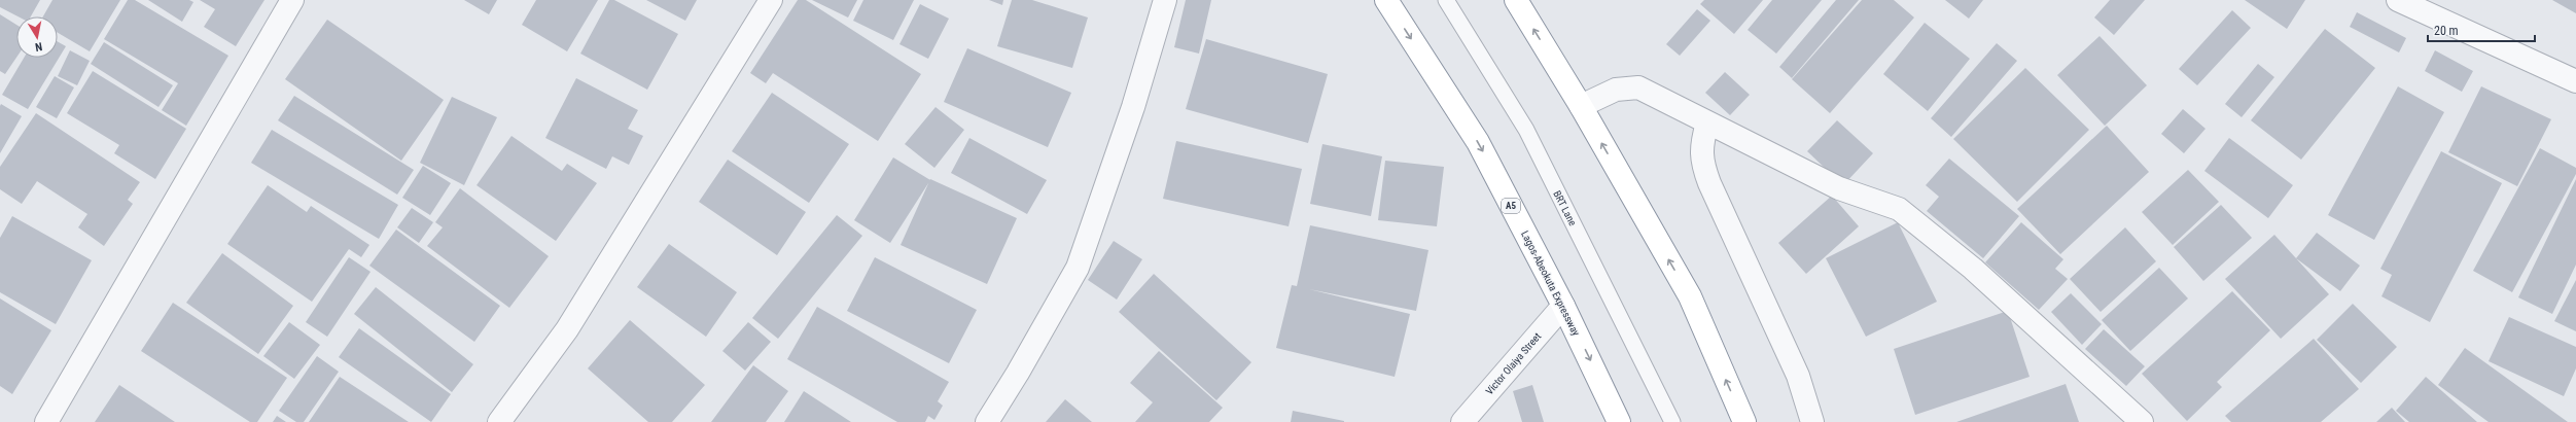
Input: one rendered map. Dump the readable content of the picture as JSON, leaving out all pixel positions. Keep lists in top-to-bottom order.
{
  "streets": {
    "highway": ["A5", "Lagos-Abeokuta Expressway"],
    "street": ["Victor Olaiya Street"],
    "lane": ["BRT Lane"]
  },
  "crossings": [
    ["Lagos-Abeokuta Expressway", "Victor Olaiya Street"]
  ],
  "scale_bar": "20 m",
  "north": "bottom"
}
